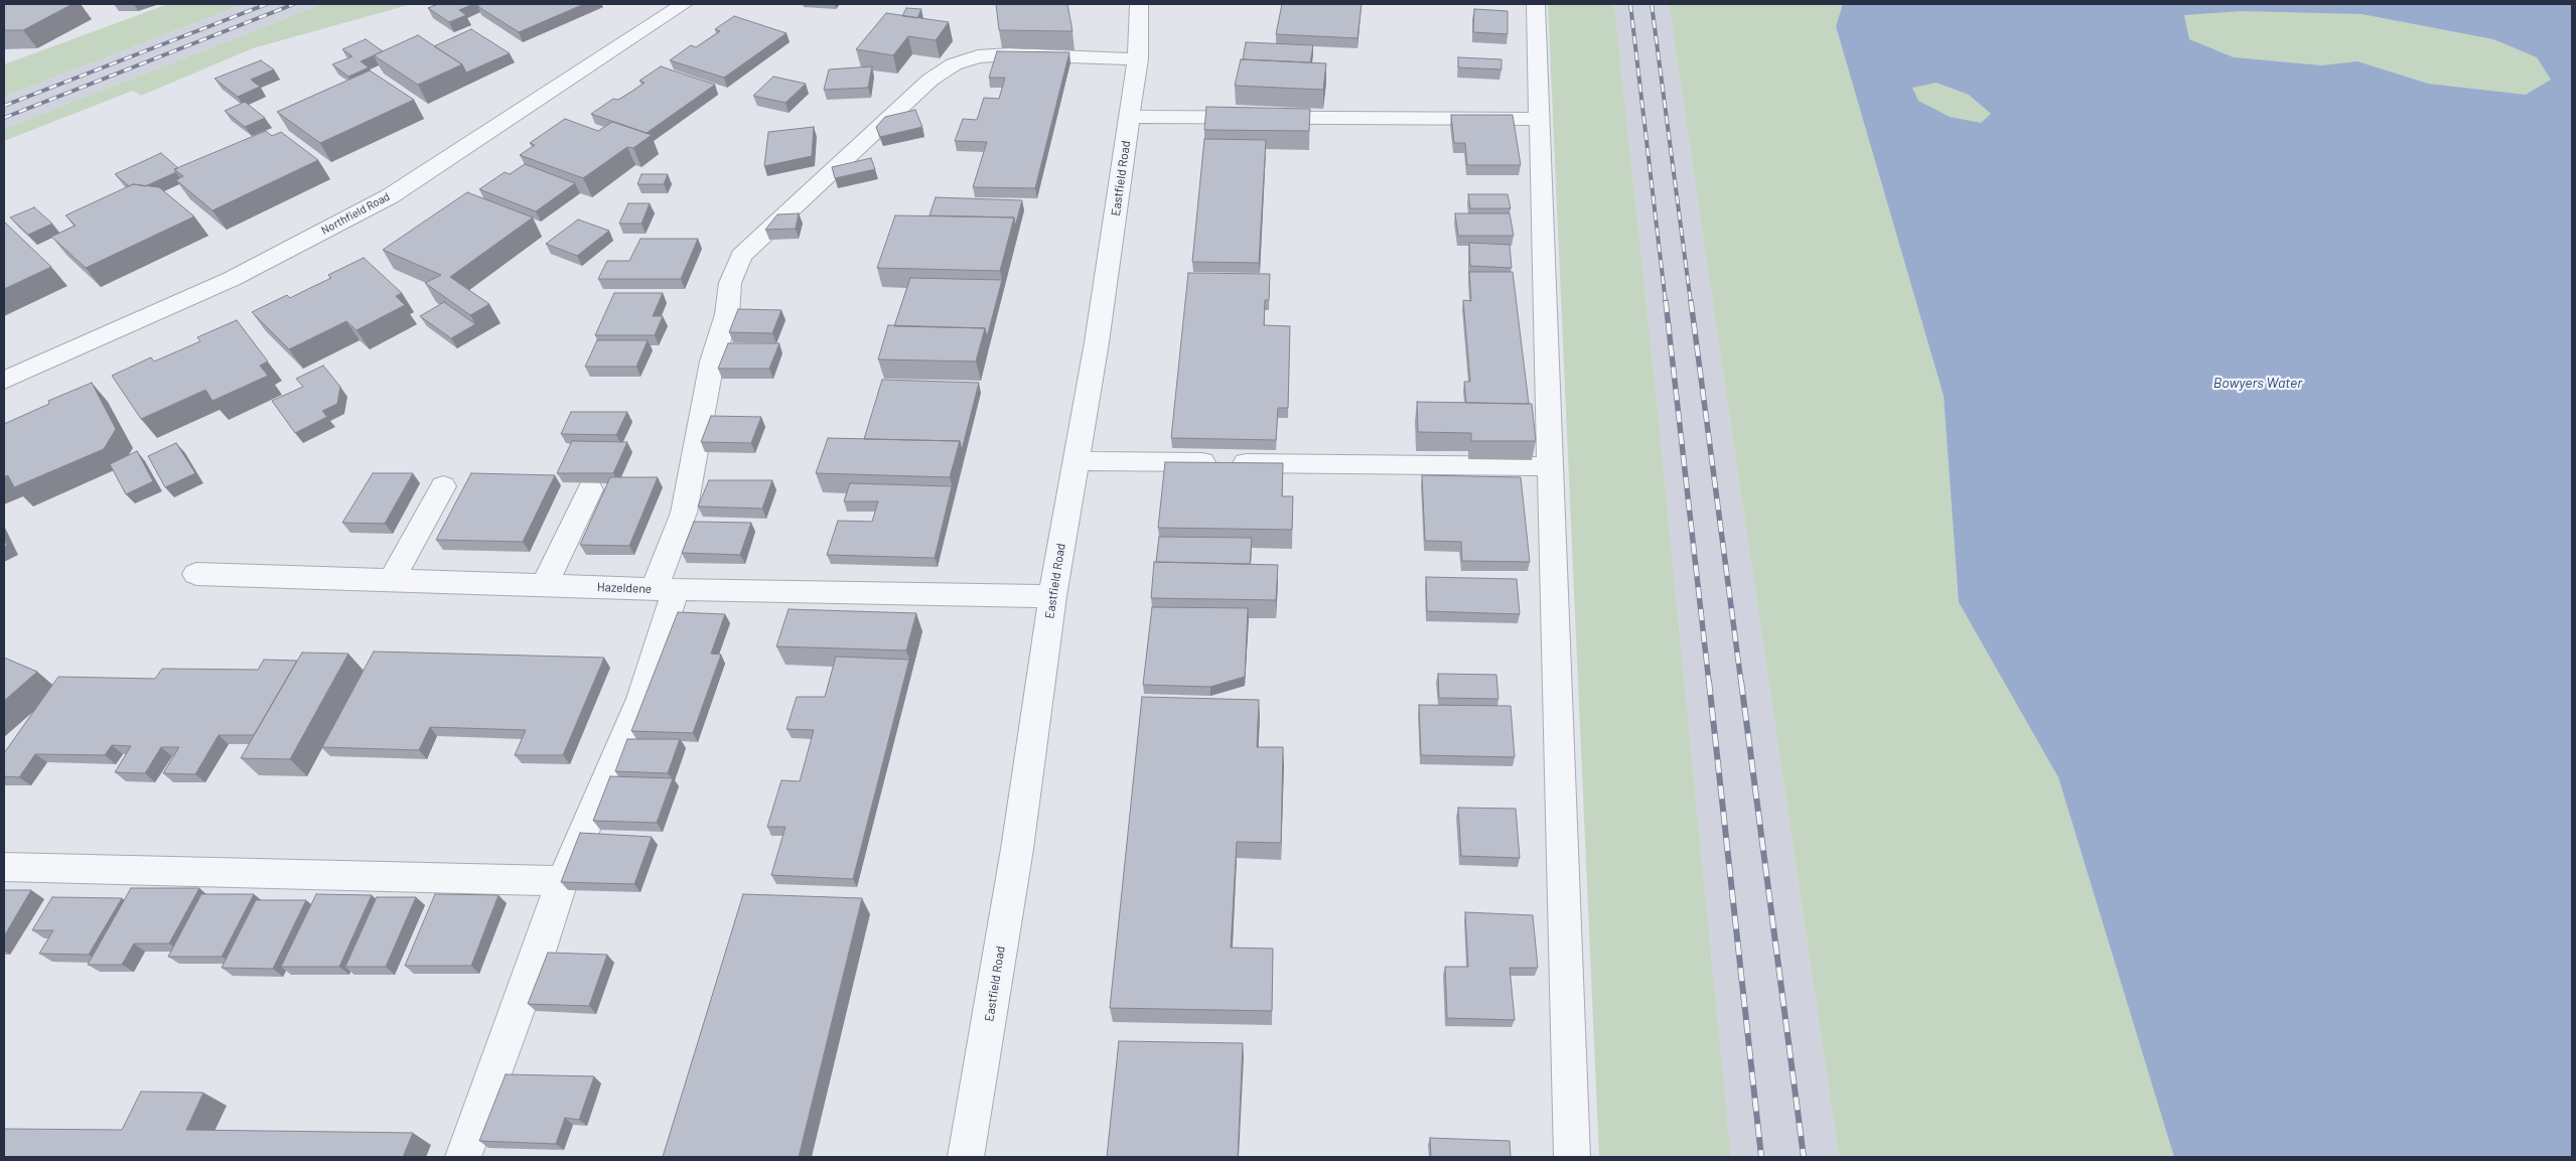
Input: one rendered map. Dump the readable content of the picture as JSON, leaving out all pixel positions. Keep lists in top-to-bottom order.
{
  "streets": {
    "street": ["Eastfield Road", "Northfield Road", "Hazeldene"]
  },
  "crossings": [
    ["Eastfield Road", "Hazeldene"]
  ],
  "water": ["Bowyers Water"]
}
